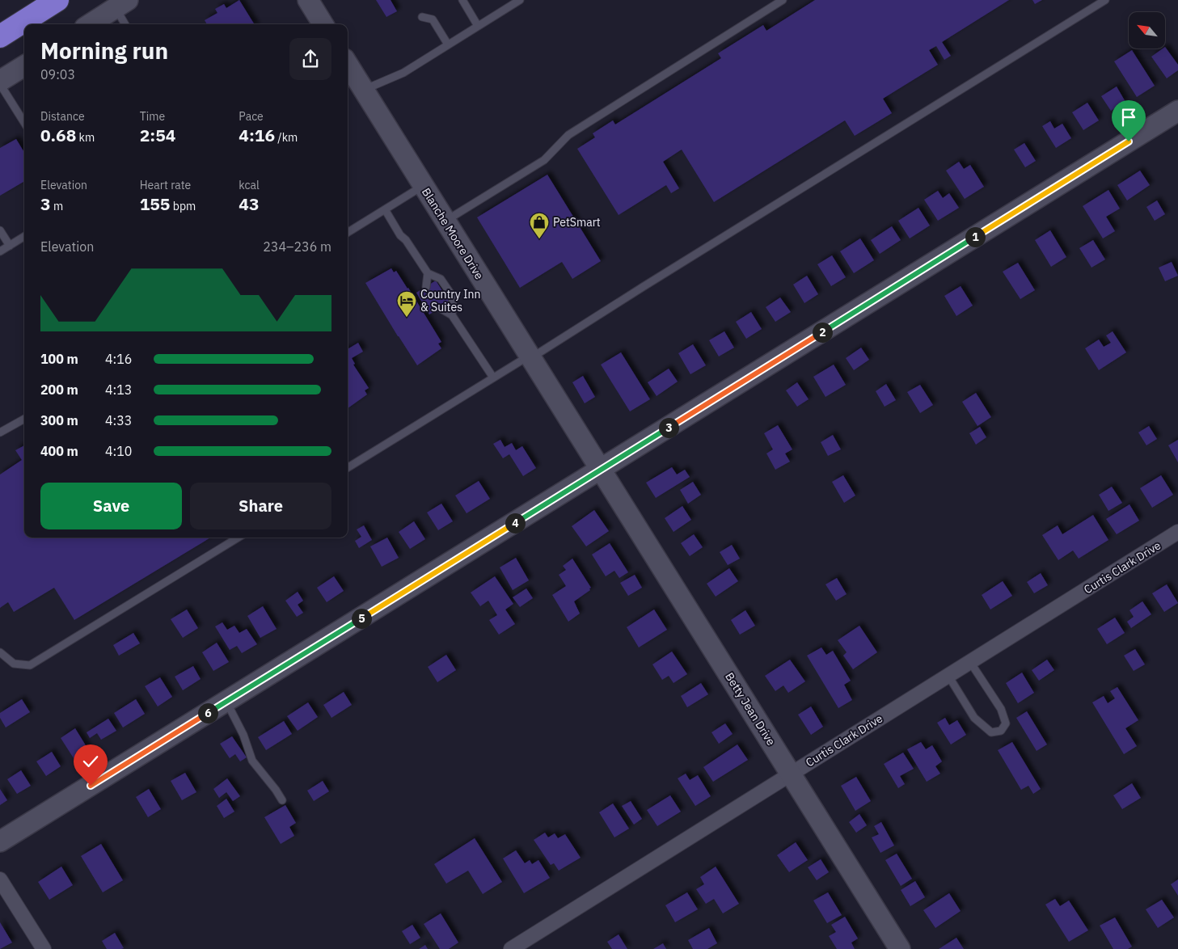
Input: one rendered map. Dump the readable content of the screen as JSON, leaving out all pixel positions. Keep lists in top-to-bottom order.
{
  "streets": {
    "street": ["Blanche Moore Drive", "Curtis Clark Drive", "Betty Jean Drive"]
  },
  "crossings": [
    ["Blanche Moore Drive", "Betty Jean Drive"],
    ["Curtis Clark Drive", "Betty Jean Drive"]
  ],
  "places": {
    "shop": ["PetSmart"],
    "hotel": ["Country Inn & Suites"]
  },
  "north": "top left",
  "page": {
    "heading": ["Morning run", "09:03"],
    "stats": [
      ["Distance", "0.68 km"],
      ["Time", "2:54"],
      ["Pace", "4:16 /km"],
      ["Elevation", "3 m"],
      ["Heart rate", "155 bpm"],
      ["kcal", "43"]
    ],
    "pins": [
      "1",
      "2",
      "3",
      "4",
      "5",
      "6"
    ],
    "chart": ["Elevation", "234–236 m"],
    "list": [
      {
        "name": "100 m",
        "note": "4:16"
      },
      {
        "name": "200 m",
        "note": "4:13"
      },
      {
        "name": "300 m",
        "note": "4:33"
      },
      {
        "name": "400 m",
        "note": "4:10"
      }
    ],
    "buttons": ["Save", "Share"]
  }
}
